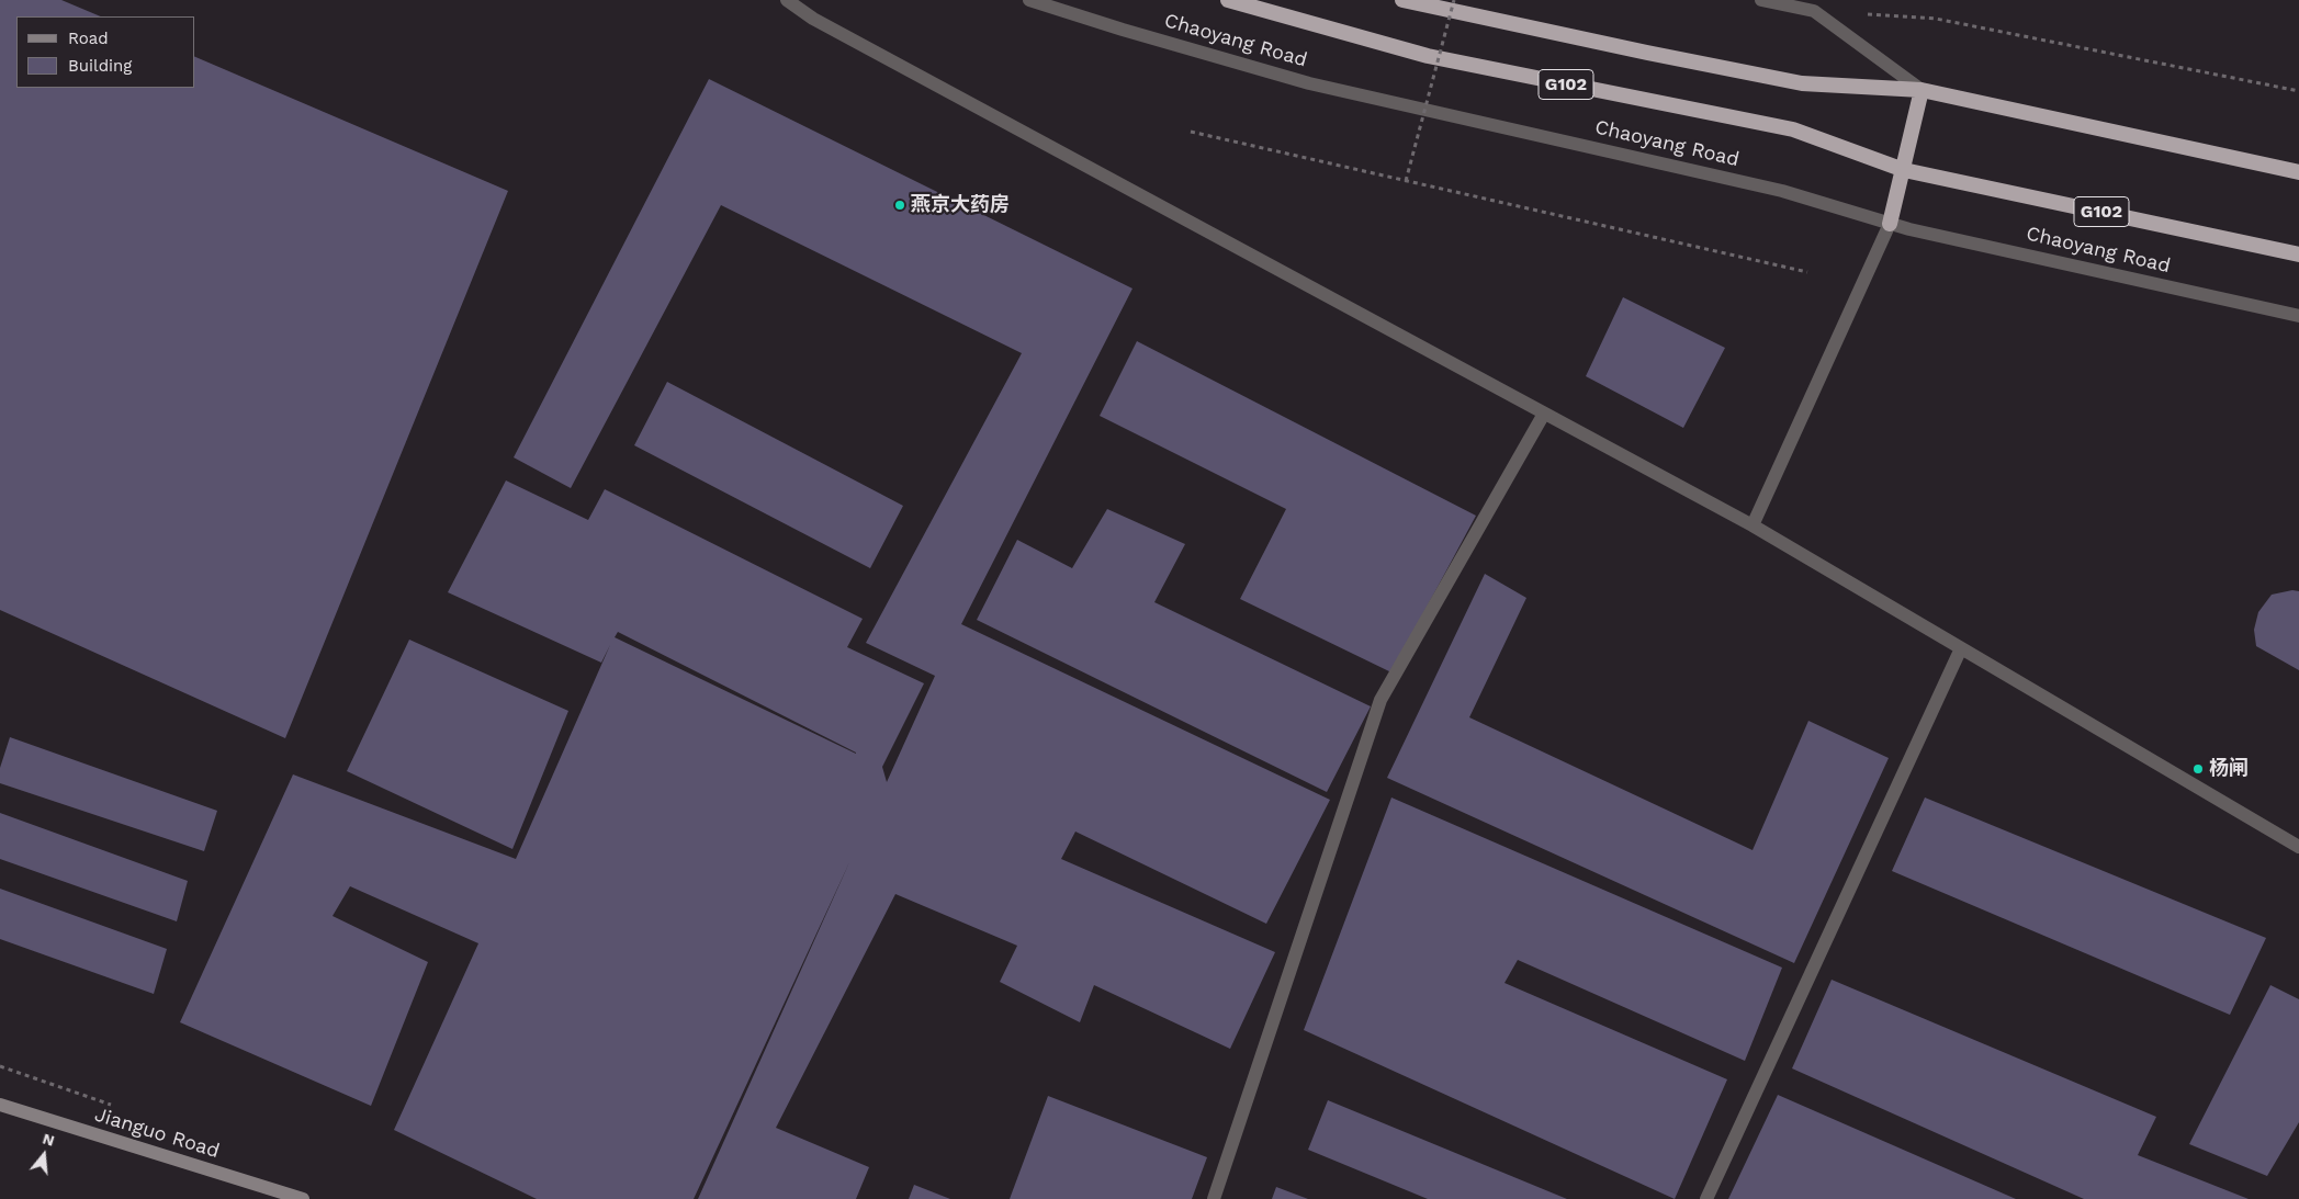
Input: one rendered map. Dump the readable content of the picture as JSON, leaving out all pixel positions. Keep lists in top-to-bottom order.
{
  "streets": {
    "highway": ["Chaoyang Road", "G102"],
    "main road": ["Jianguo Road"]
  },
  "places": ["燕京大药房", "杨闸"],
  "legend": ["Road", "Building"],
  "north": "top"
}
